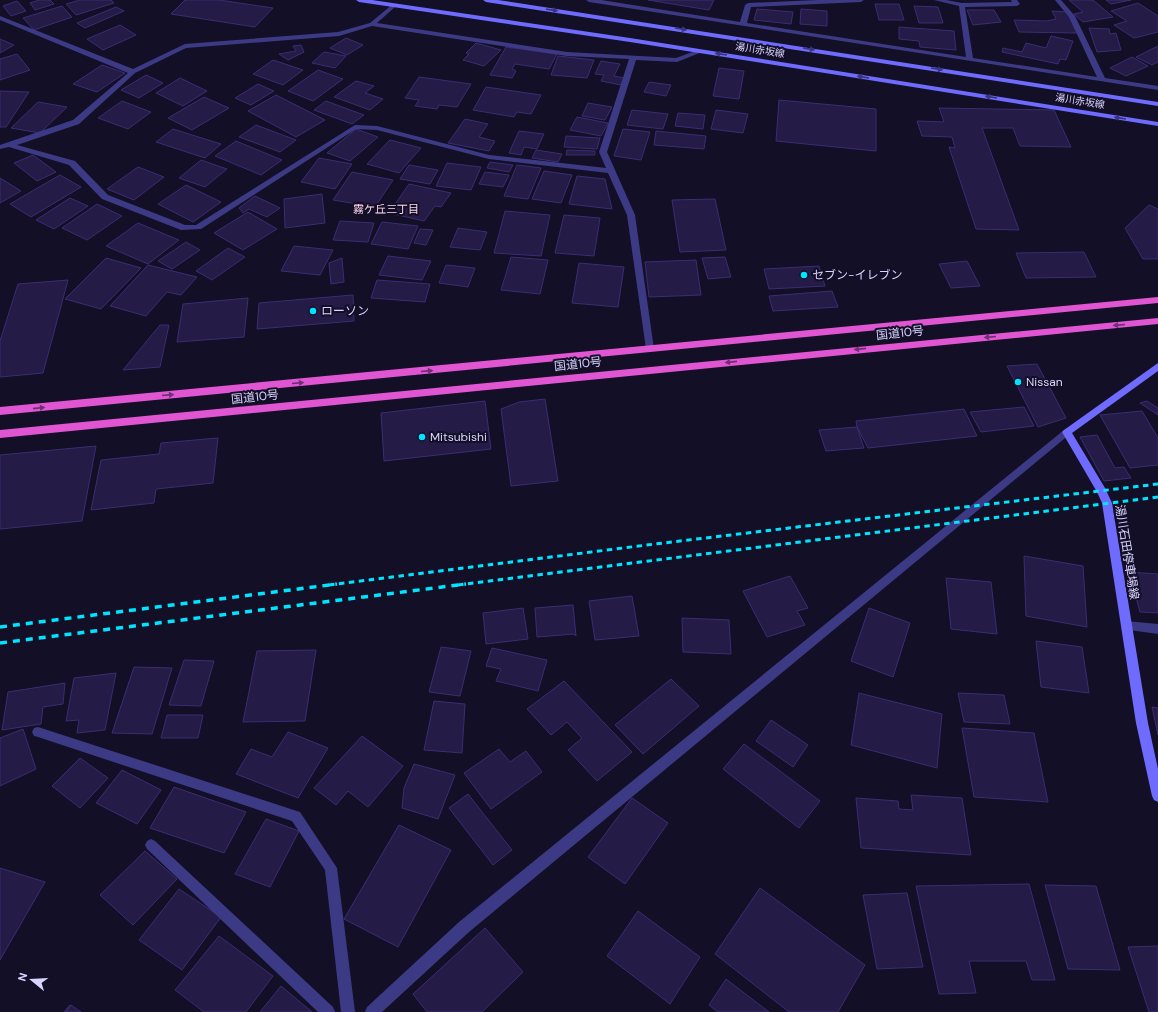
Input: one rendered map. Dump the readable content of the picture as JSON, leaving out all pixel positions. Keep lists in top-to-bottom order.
{
  "streets": {
    "highway": ["国道10号"],
    "main road": ["湯川赤坂線", "湯川石田停車場線"]
  },
  "districts": ["霧ケ丘三丁目"],
  "places": [
    "セブン-イレブン",
    "ローソン",
    "Nissan",
    "Mitsubishi"
  ],
  "north": "left"
}
